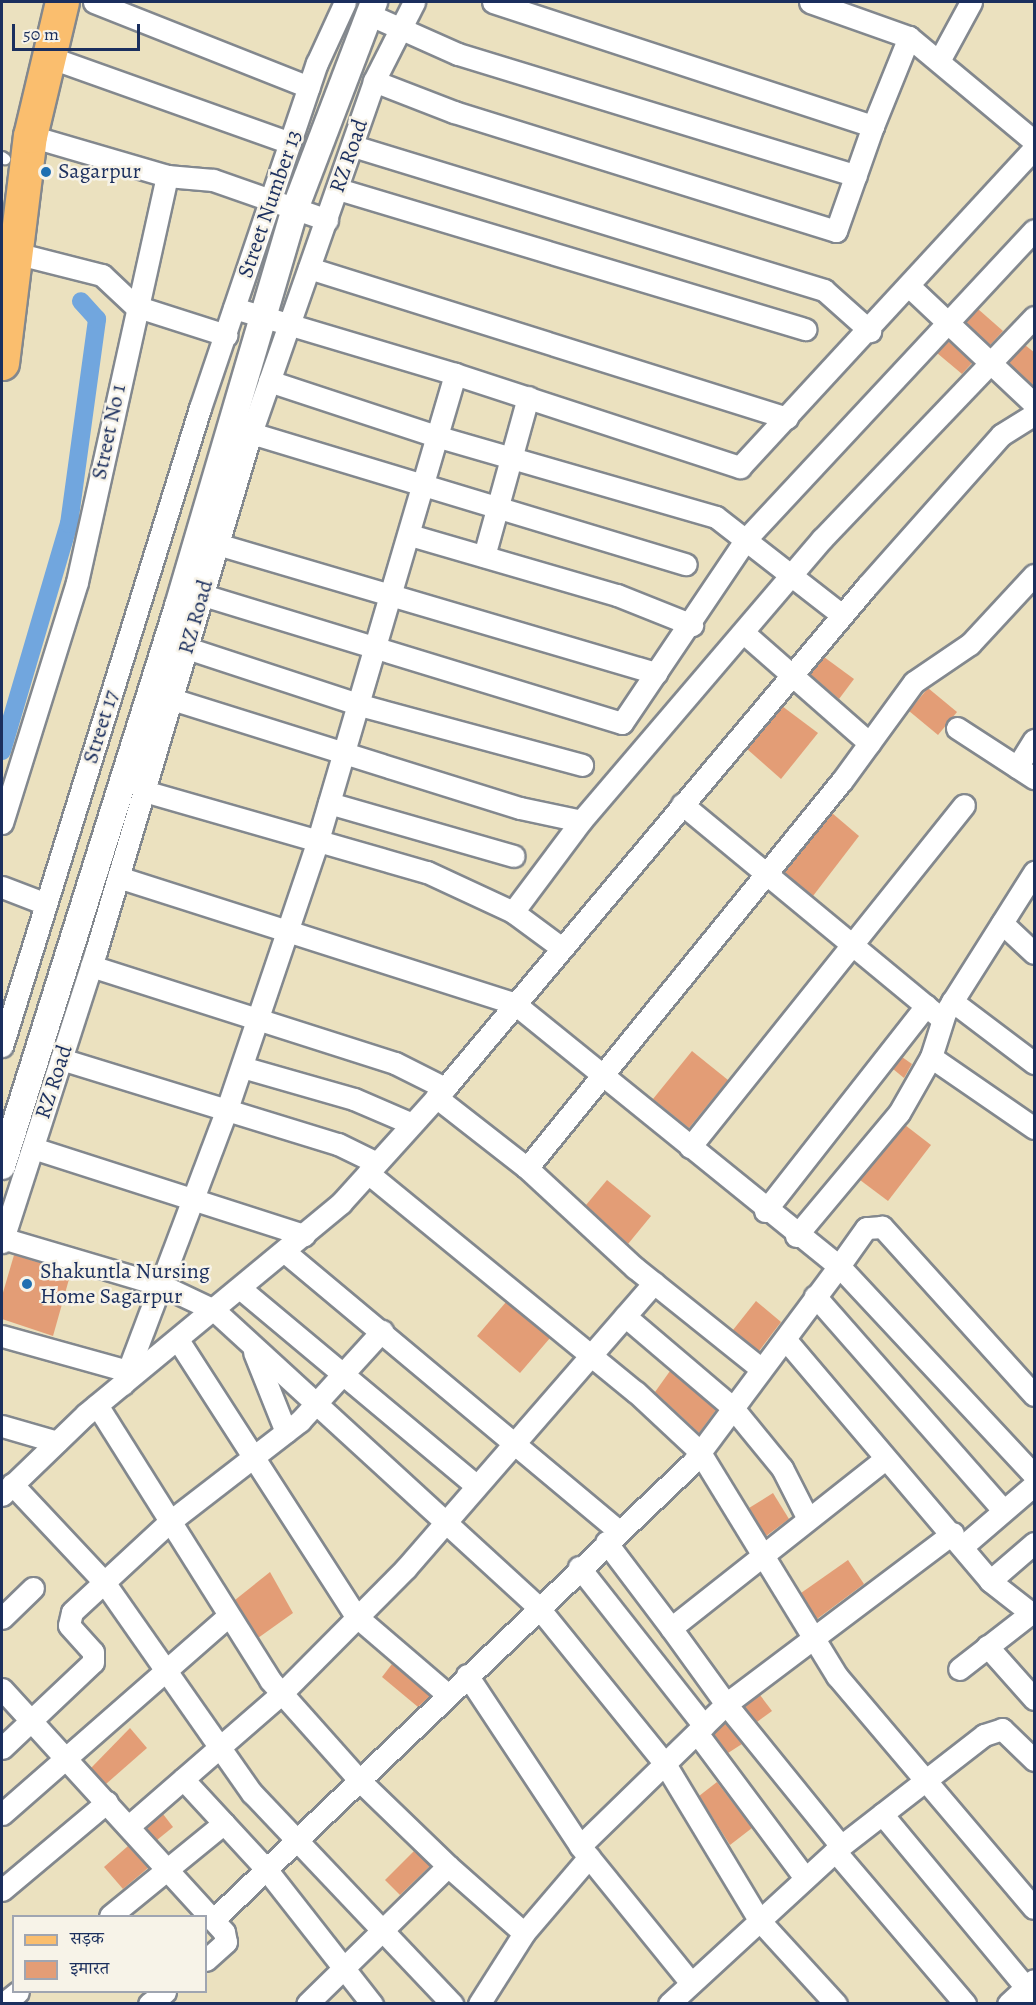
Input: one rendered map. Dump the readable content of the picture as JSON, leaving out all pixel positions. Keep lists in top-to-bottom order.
{
  "streets": {
    "street": [
      "RZ Road",
      "Street Number 13",
      "Street No 1",
      "Street 17"
    ]
  },
  "crossings": [
    ["Street Number 13", "Street 17"]
  ],
  "places": ["Sagarpur", "Shakuntla Nursing Home Sagarpur"],
  "legend": ["सड़क", "इमारत"],
  "scale_bar": "50 m"
}
